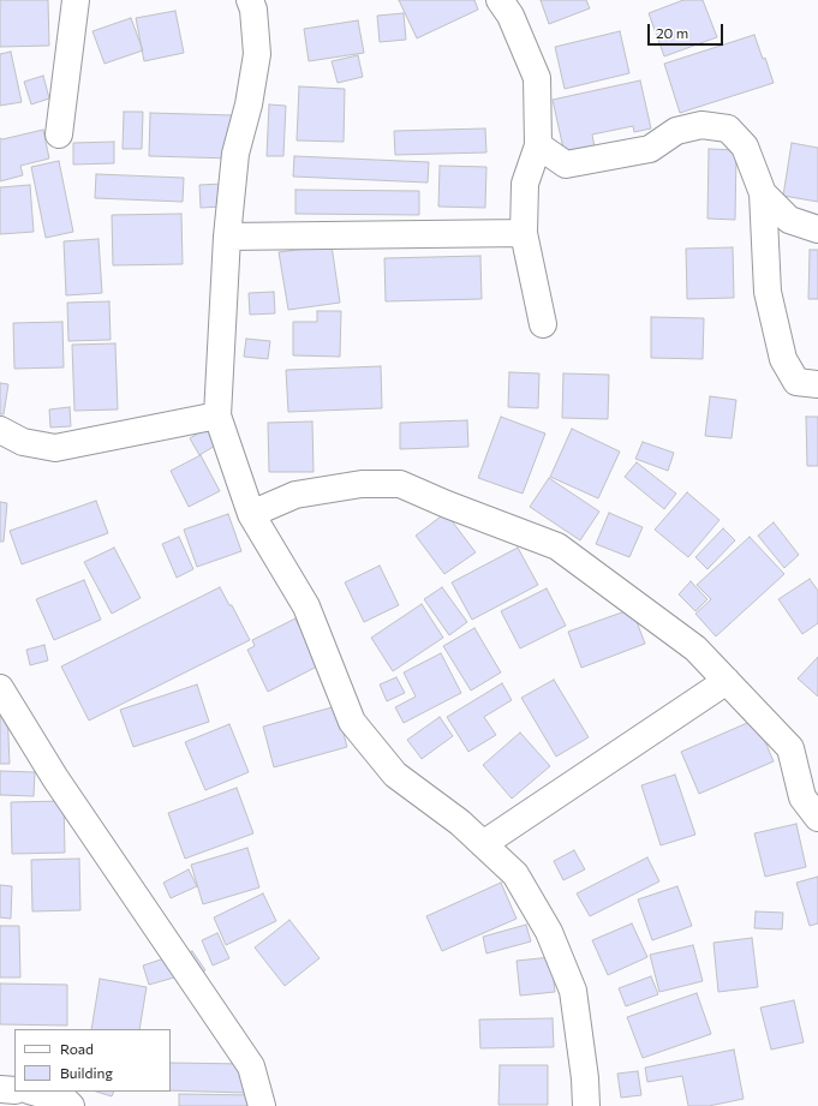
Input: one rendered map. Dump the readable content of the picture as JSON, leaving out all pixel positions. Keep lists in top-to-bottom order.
{
  "legend": ["Road", "Building"],
  "scale_bar": "20 m"
}
